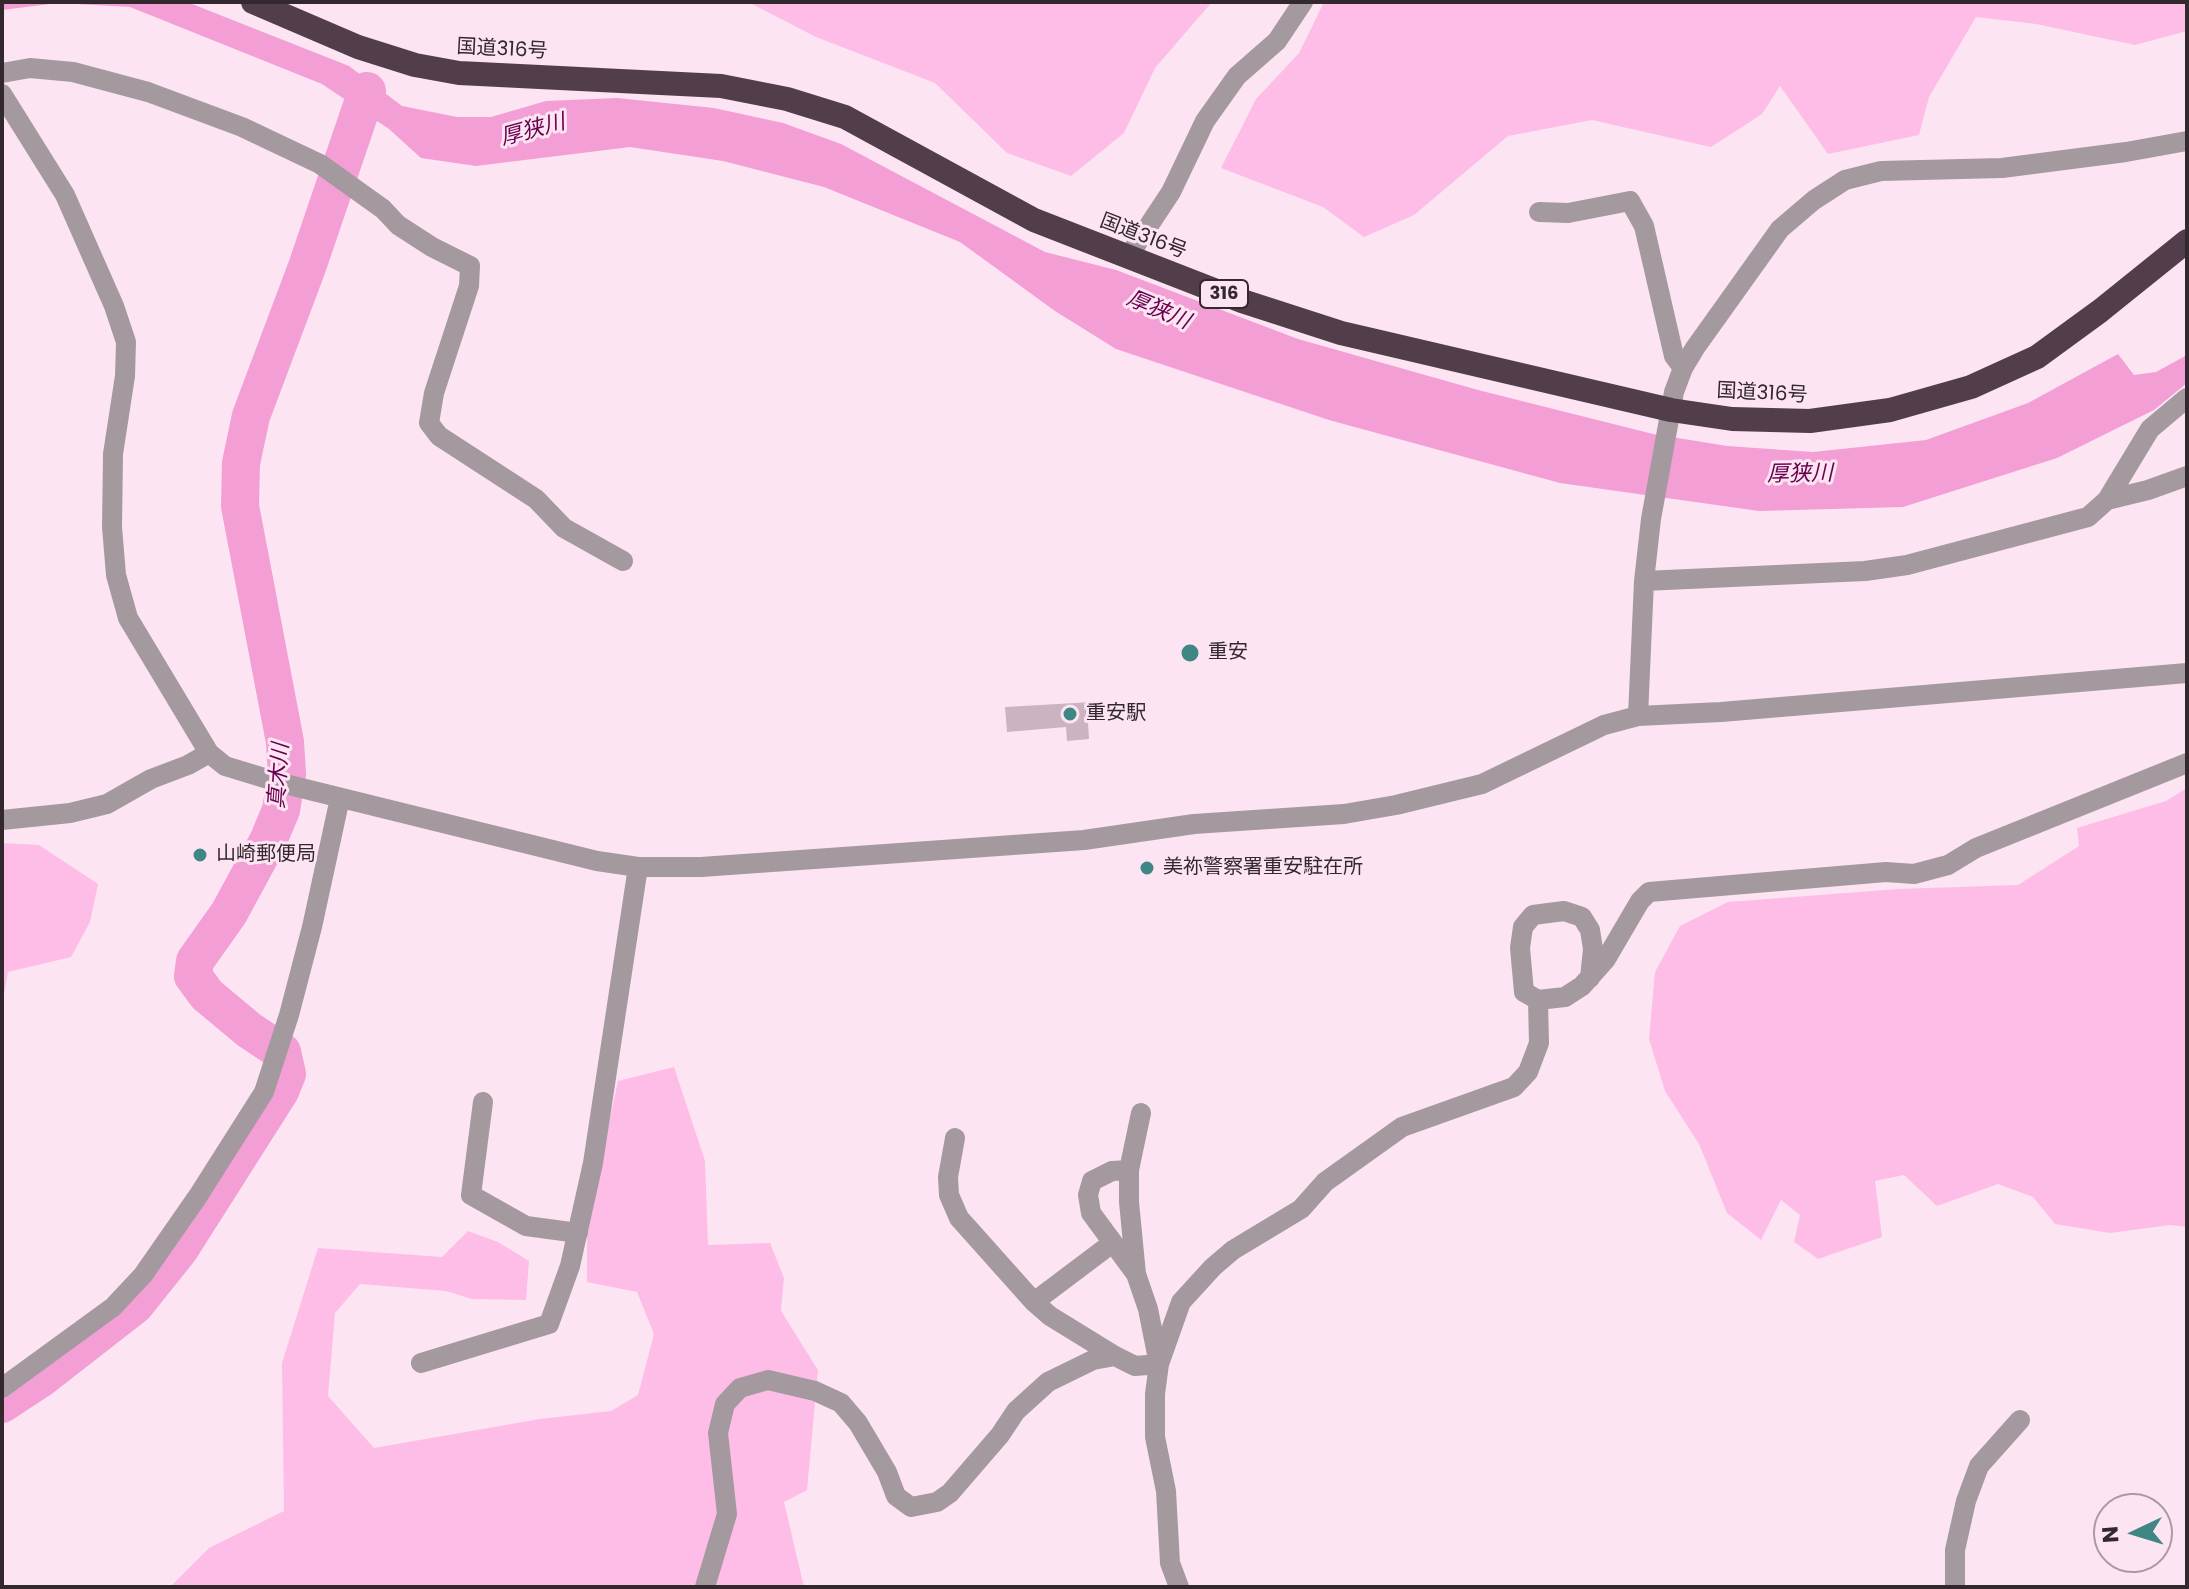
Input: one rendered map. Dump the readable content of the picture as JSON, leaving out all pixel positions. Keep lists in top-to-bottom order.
{
  "streets": {
    "highway": ["国道316号", "316"]
  },
  "water": ["厚狭川", "真木川"],
  "places": [
    "重安",
    "重安駅",
    "山崎郵便局",
    "美祢警察署重安駐在所"
  ],
  "north": "left"
}
